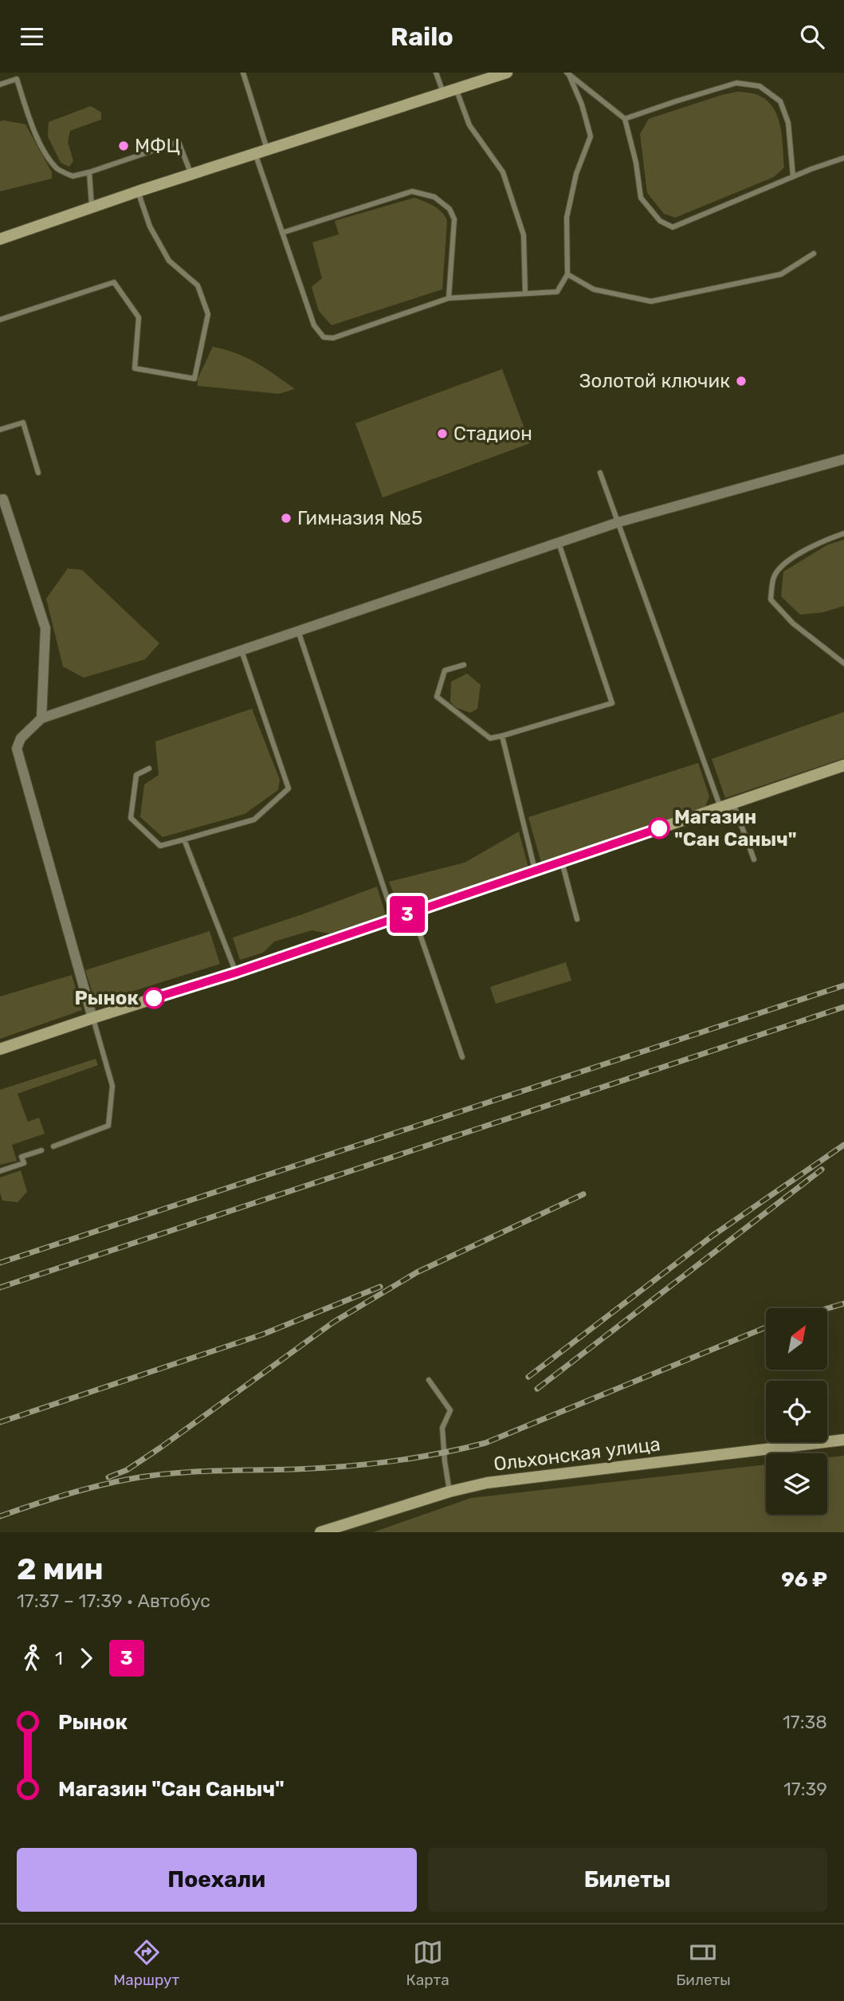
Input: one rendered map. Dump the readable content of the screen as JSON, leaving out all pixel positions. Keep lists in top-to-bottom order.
{
  "streets": {
    "street": ["Ольхонская улица"]
  },
  "places": [
    "МФЦ",
    "Золотой ключик",
    "Стадион",
    "Гимназия №5",
    "Магазин \"Сан Саныч\"",
    "Рынок"
  ],
  "lines": ["bus line 3"],
  "north": "top right",
  "page": {
    "header": "Railo",
    "on_map": "3",
    "heading": ["2 мин", "17:37 – 17:39 · Автобус", "96 ₽"],
    "legs": ["1", "3"],
    "list": [
      {
        "name": "Рынок",
        "value": "17:38"
      },
      {
        "name": "Магазин \"Сан Саныч\"",
        "value": "17:39"
      }
    ],
    "buttons": ["Поехали", "Билеты"],
    "tabs": ["Маршрут", "Карта", "Билеты"]
  }
}
